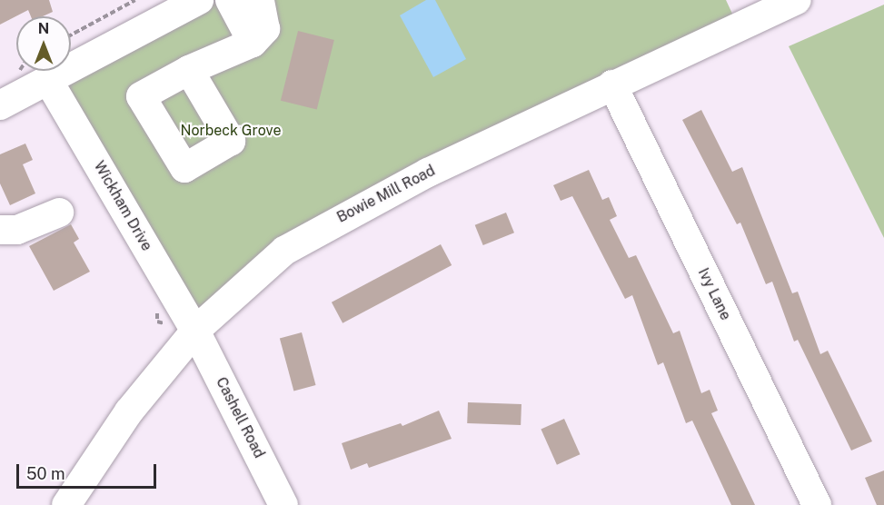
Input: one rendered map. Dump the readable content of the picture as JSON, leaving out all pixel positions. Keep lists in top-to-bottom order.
{
  "streets": {
    "street": [
      "Bowie Mill Road",
      "Wickham Drive",
      "Ivy Lane",
      "Cashell Road"
    ]
  },
  "crossings": [
    ["Bowie Mill Road", "Wickham Drive"],
    ["Bowie Mill Road", "Ivy Lane"],
    ["Bowie Mill Road", "Cashell Road"],
    ["Wickham Drive", "Cashell Road"]
  ],
  "parks": ["Norbeck Grove"],
  "scale_bar": "50 m",
  "north": "top"
}
